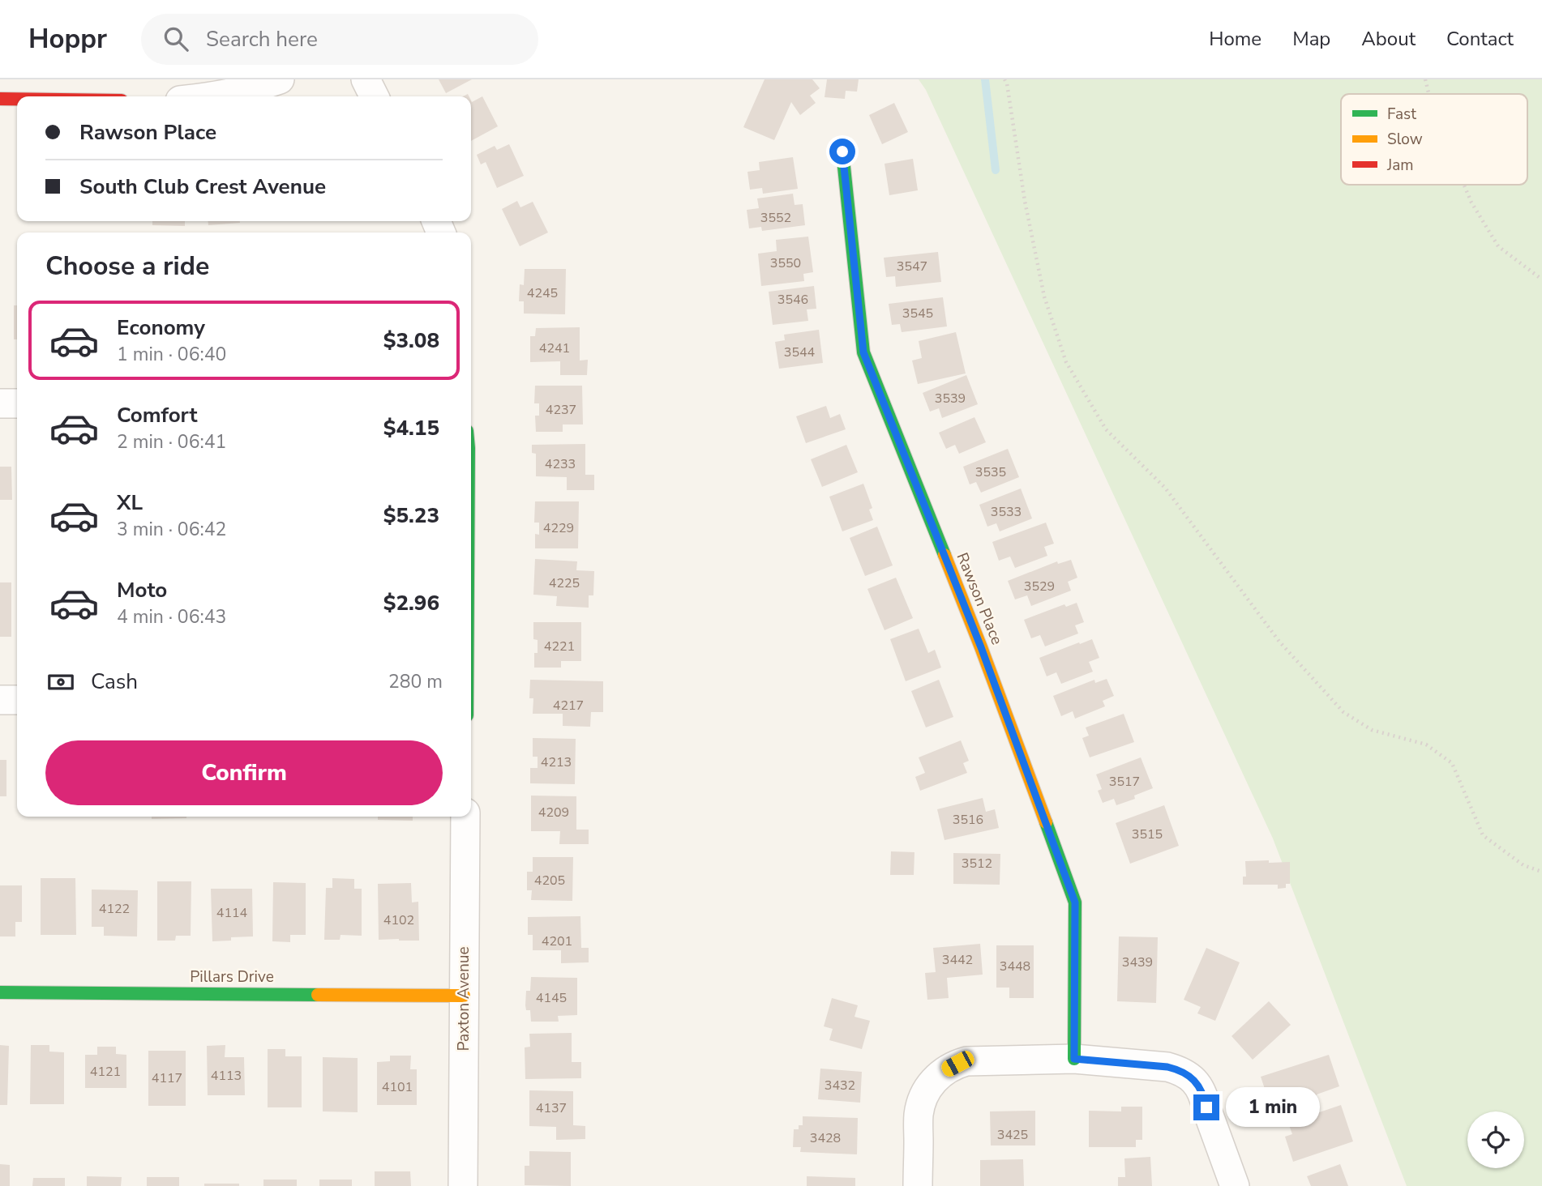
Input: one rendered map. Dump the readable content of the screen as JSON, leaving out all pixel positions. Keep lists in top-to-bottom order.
{
  "streets": {
    "street": ["Rawson Place", "Pillars Drive", "Paxton Avenue"]
  },
  "crossings": [
    ["Pillars Drive", "Paxton Avenue"]
  ],
  "house_numbers": [
    "3552",
    "3550",
    "3547",
    "4245",
    "3546",
    "3545",
    "4241",
    "3544",
    "3539",
    "4237",
    "4233",
    "3535",
    "3533",
    "4229",
    "4225",
    "3529",
    "4221",
    "4217",
    "4213",
    "3517",
    "4209",
    "3516",
    "3515",
    "3512",
    "4205",
    "4122",
    "4114",
    "4102",
    "4201",
    "3442",
    "3439",
    "3448",
    "4145",
    "4121",
    "4113",
    "4117",
    "3432",
    "4101",
    "4137",
    "3425",
    "3428"
  ],
  "legend": ["Fast", "Slow", "Jam"],
  "page": {
    "header": "Hoppr",
    "search": "Search here",
    "nav": [
      "Home",
      "Map",
      "About",
      "Contact"
    ],
    "banner": ["Rawson Place", "South Club Crest Avenue"],
    "heading": "Choose a ride",
    "list": [
      {
        "name": "Economy",
        "note": "1 min · 06:40",
        "value": "$3.08"
      },
      {
        "name": "Comfort",
        "note": "2 min · 06:41",
        "value": "$4.15"
      },
      {
        "name": "XL",
        "note": "3 min · 06:42",
        "value": "$5.23"
      },
      {
        "name": "Moto",
        "note": "4 min · 06:43",
        "value": "$2.96"
      }
    ],
    "pay": ["Cash", "280 m"],
    "buttons": "Confirm",
    "bubble": "1 min"
  }
}
